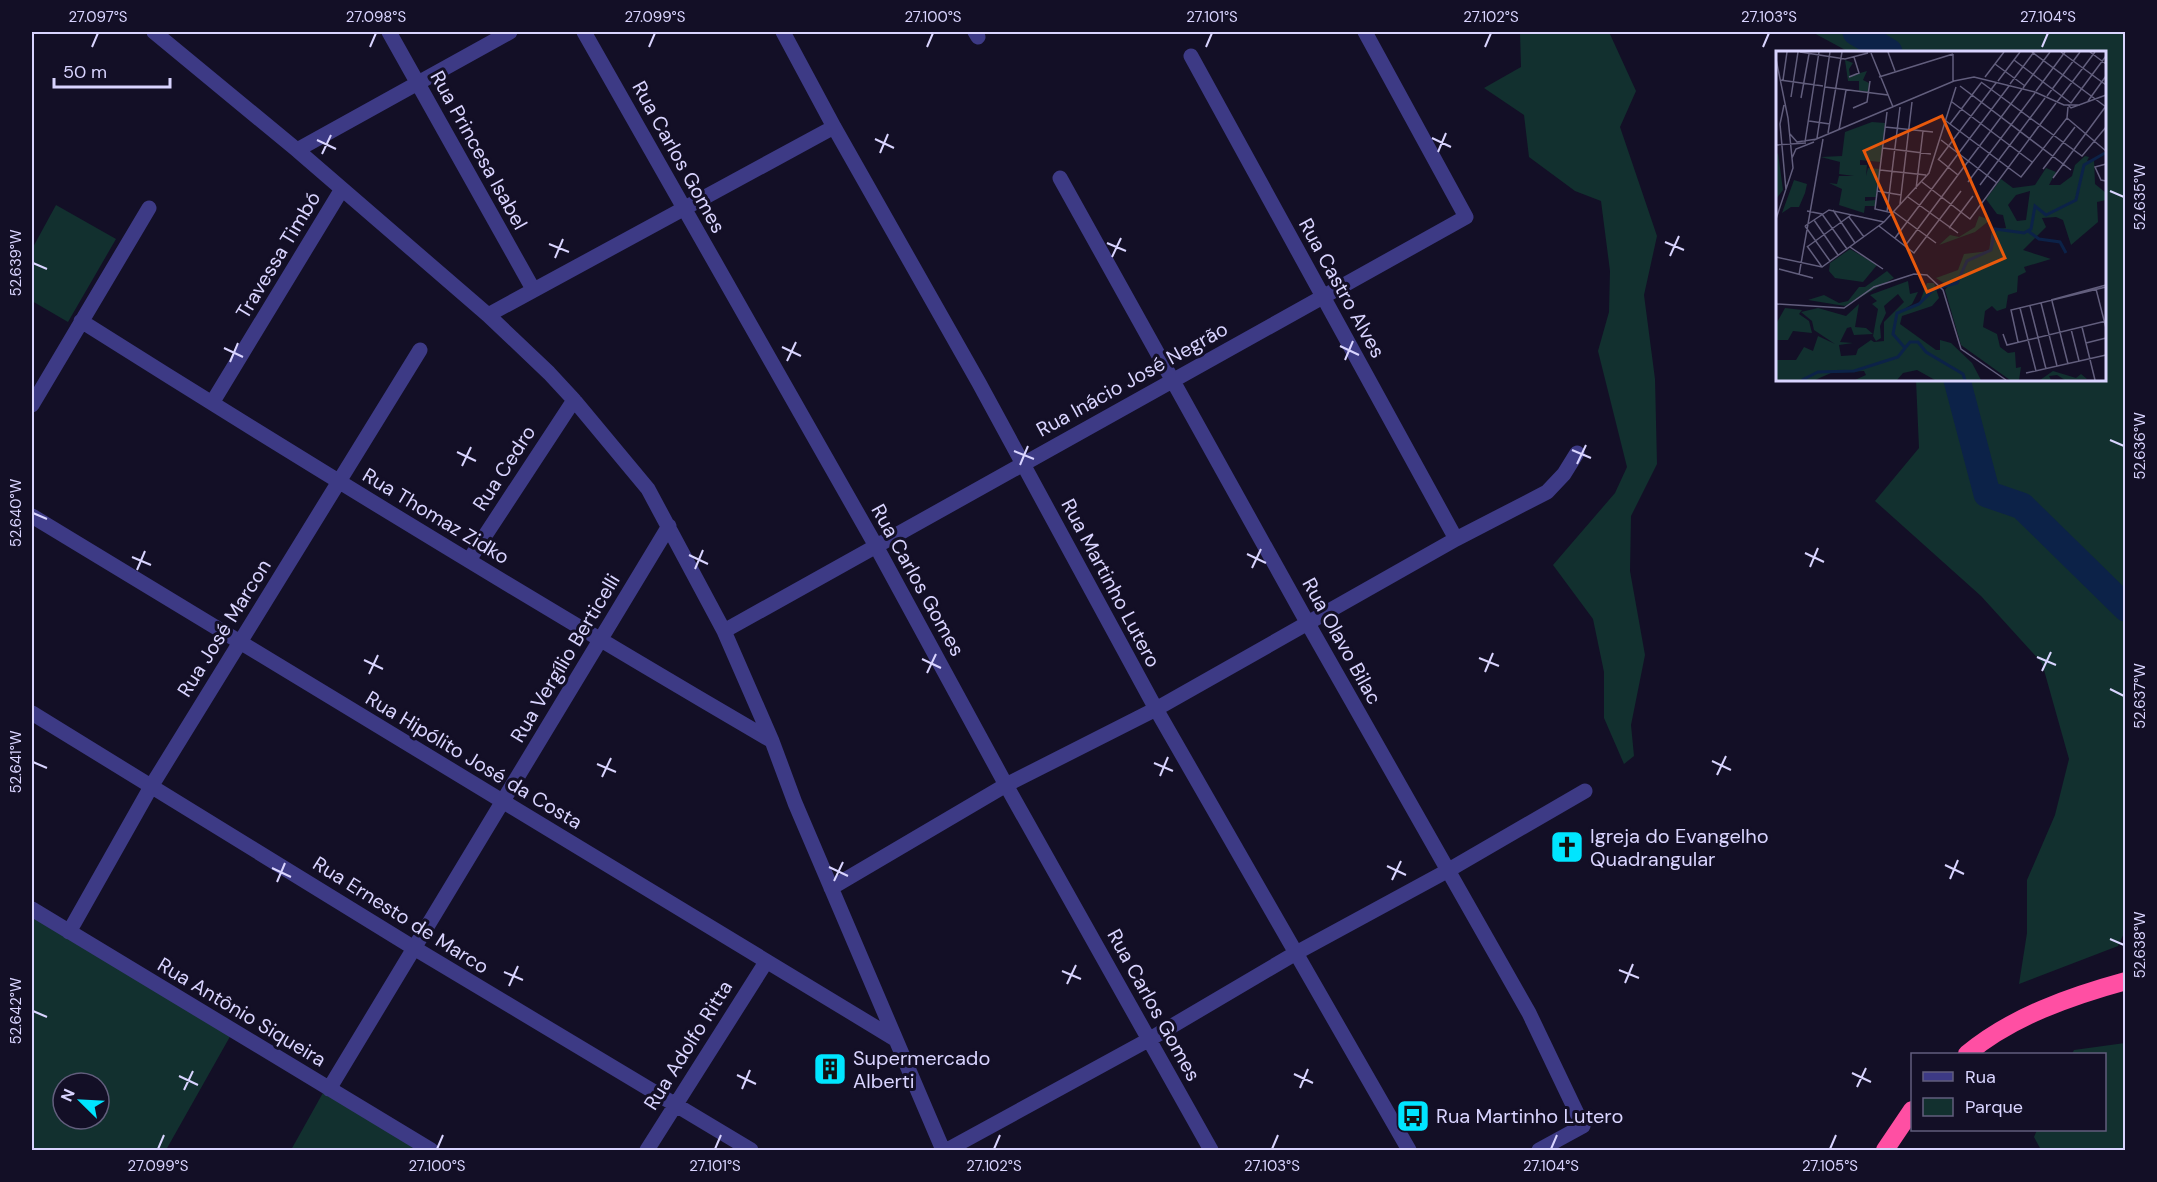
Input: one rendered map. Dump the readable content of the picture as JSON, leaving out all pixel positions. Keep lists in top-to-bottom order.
{
  "streets": {
    "street": [
      "Rua Princesa Isabel",
      "Rua Carlos Gomes",
      "Travessa Timbó",
      "Rua Castro Alves",
      "Rua Inácio José Negrão",
      "Rua Cedro",
      "Rua Thomaz Zidko",
      "Rua Martinho Lutero",
      "Rua José Marcon",
      "Rua Olavo Bilac",
      "Rua Vergílio Berticelli",
      "Rua Hipólito José da Costa",
      "Rua Ernesto de Marco",
      "Rua Antônio Siqueira",
      "Rua Adolfo Ritta"
    ]
  },
  "crossings": [
    ["Rua Carlos Gomes", "Rua Inácio José Negrão"],
    ["Travessa Timbó", "Rua Thomaz Zidko"],
    ["Rua Castro Alves", "Rua Inácio José Negrão"],
    ["Rua Inácio José Negrão", "Rua Martinho Lutero"],
    ["Rua Inácio José Negrão", "Rua Olavo Bilac"],
    ["Rua Cedro", "Rua Thomaz Zidko"],
    ["Rua Thomaz Zidko", "Rua José Marcon"],
    ["Rua Thomaz Zidko", "Rua Vergílio Berticelli"],
    ["Rua José Marcon", "Rua Hipólito José da Costa"],
    ["Rua José Marcon", "Rua Ernesto de Marco"],
    ["Rua José Marcon", "Rua Antônio Siqueira"],
    ["Rua Vergílio Berticelli", "Rua Hipólito José da Costa"],
    ["Rua Vergílio Berticelli", "Rua Ernesto de Marco"],
    ["Rua Vergílio Berticelli", "Rua Antônio Siqueira"],
    ["Rua Hipólito José da Costa", "Rua Adolfo Ritta"],
    ["Rua Ernesto de Marco", "Rua Adolfo Ritta"]
  ],
  "places": {
    "church": ["Igreja do Evangelho Quadrangular"],
    "building": ["Supermercado Alberti"],
    "bus stop": ["Rua Martinho Lutero"]
  },
  "legend": ["Rua", "Parque"],
  "scale_bar": "50 m",
  "north": "top left",
  "coordinates": [
    "27.097°S",
    "27.098°S",
    "27.099°S",
    "27.100°S",
    "27.101°S",
    "27.102°S",
    "27.103°S",
    "27.104°S",
    "52.635°W",
    "52.639°W",
    "52.636°W",
    "52.640°W",
    "52.637°W",
    "52.641°W",
    "52.638°W",
    "52.642°W",
    "27.105°S"
  ]
}
